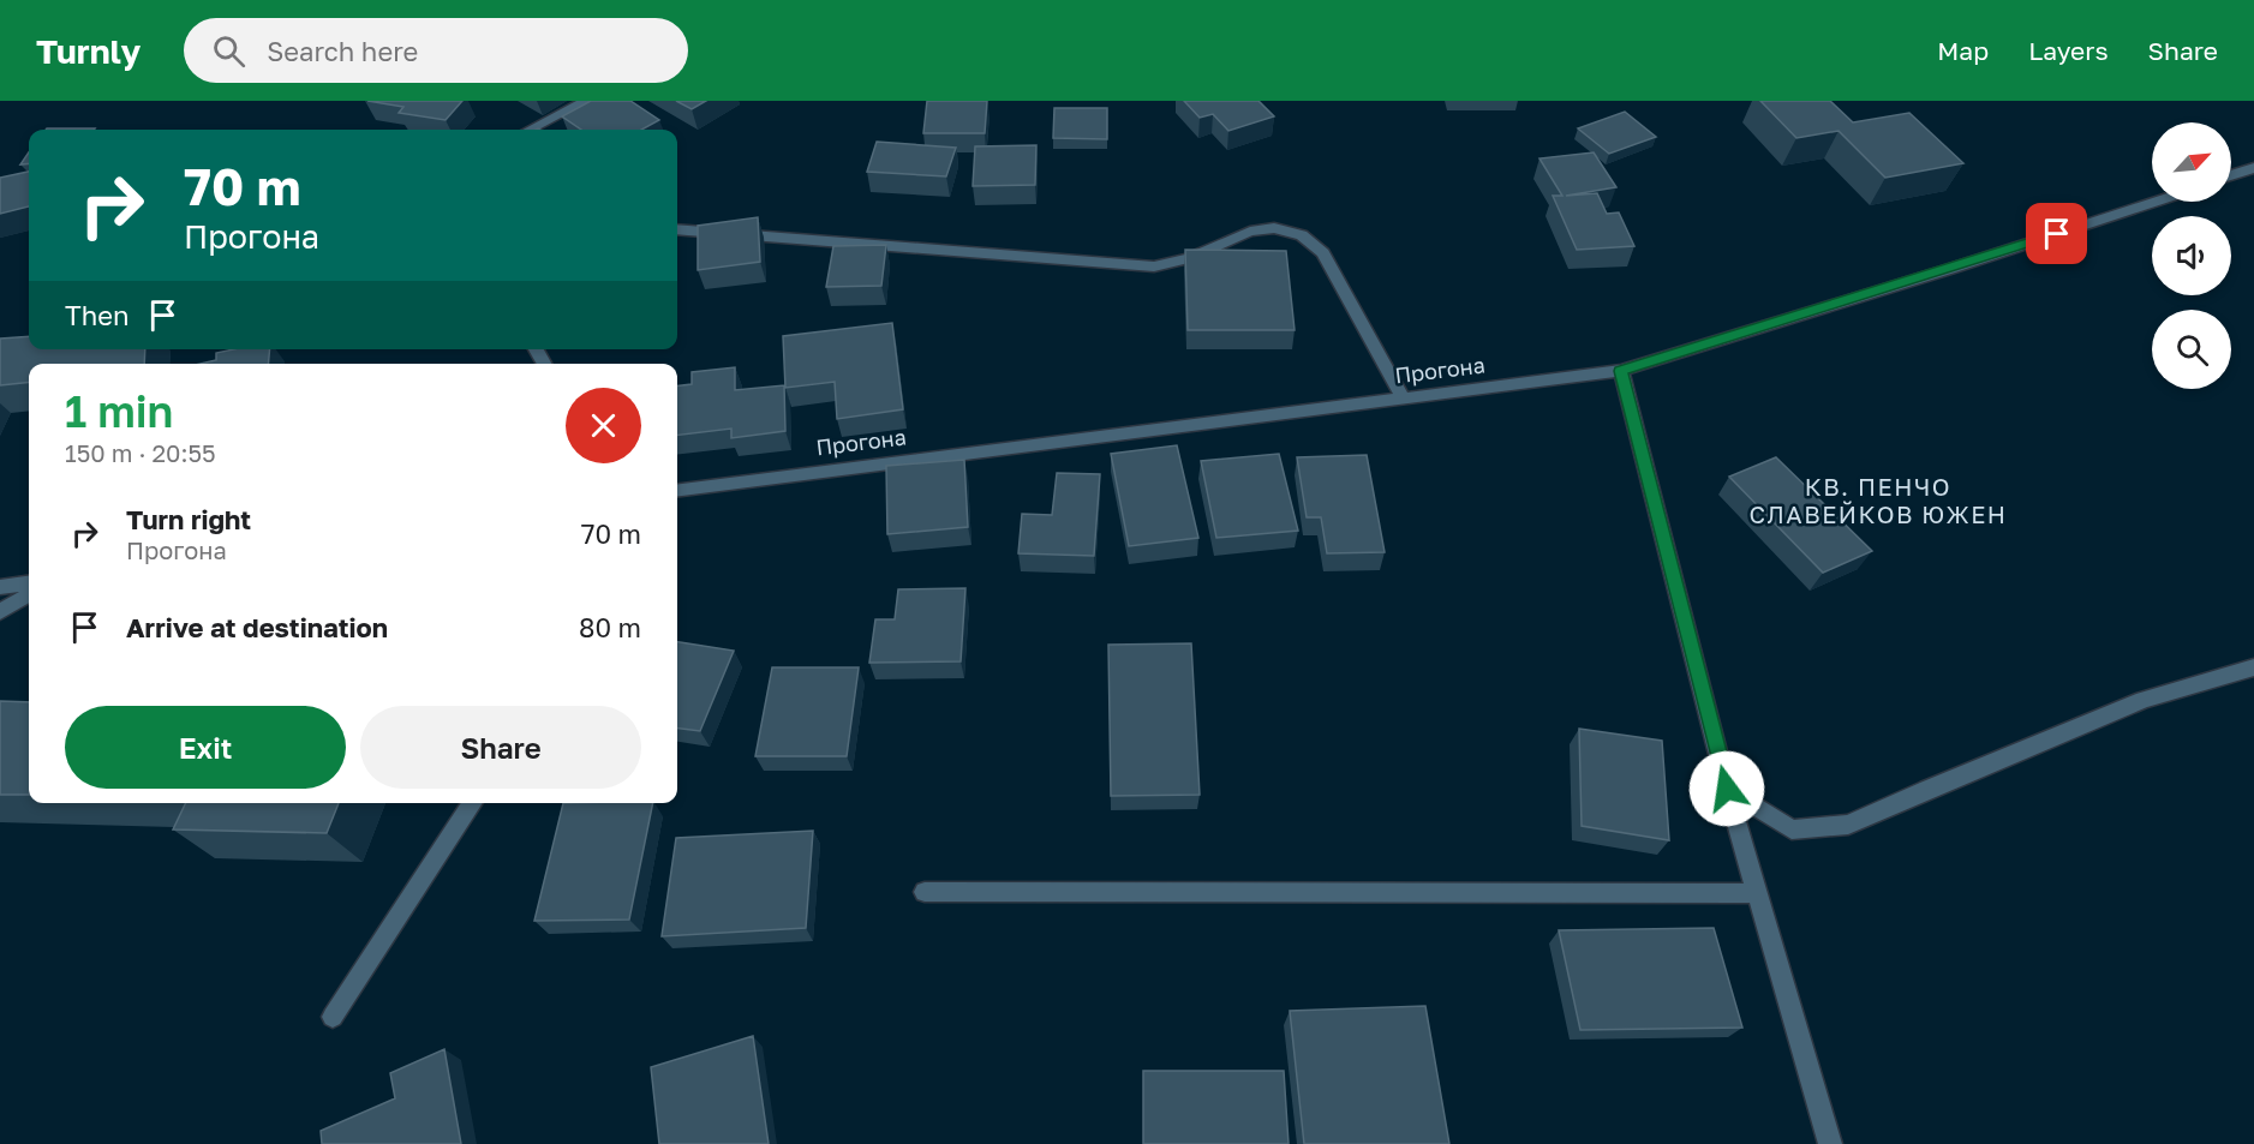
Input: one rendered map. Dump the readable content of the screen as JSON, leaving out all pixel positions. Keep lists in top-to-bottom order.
{
  "streets": {
    "street": ["Прогона"]
  },
  "districts": ["КВ. ПЕНЧО СЛАВЕЙКОВ ЮЖЕН"],
  "north": "top right",
  "page": {
    "header": "Turnly",
    "search": "Search here",
    "nav": ["Map", "Layers", "Share"],
    "turn": ["70 m", "Прогона"],
    "then": "Then",
    "heading": ["1 min", "150 m · 20:55"],
    "list": [
      {
        "name": "Turn right",
        "note": "Прогона",
        "value": "70 m"
      },
      {
        "name": "Arrive at destination",
        "value": "80 m"
      }
    ],
    "buttons": ["Exit", "Share"]
  }
}
